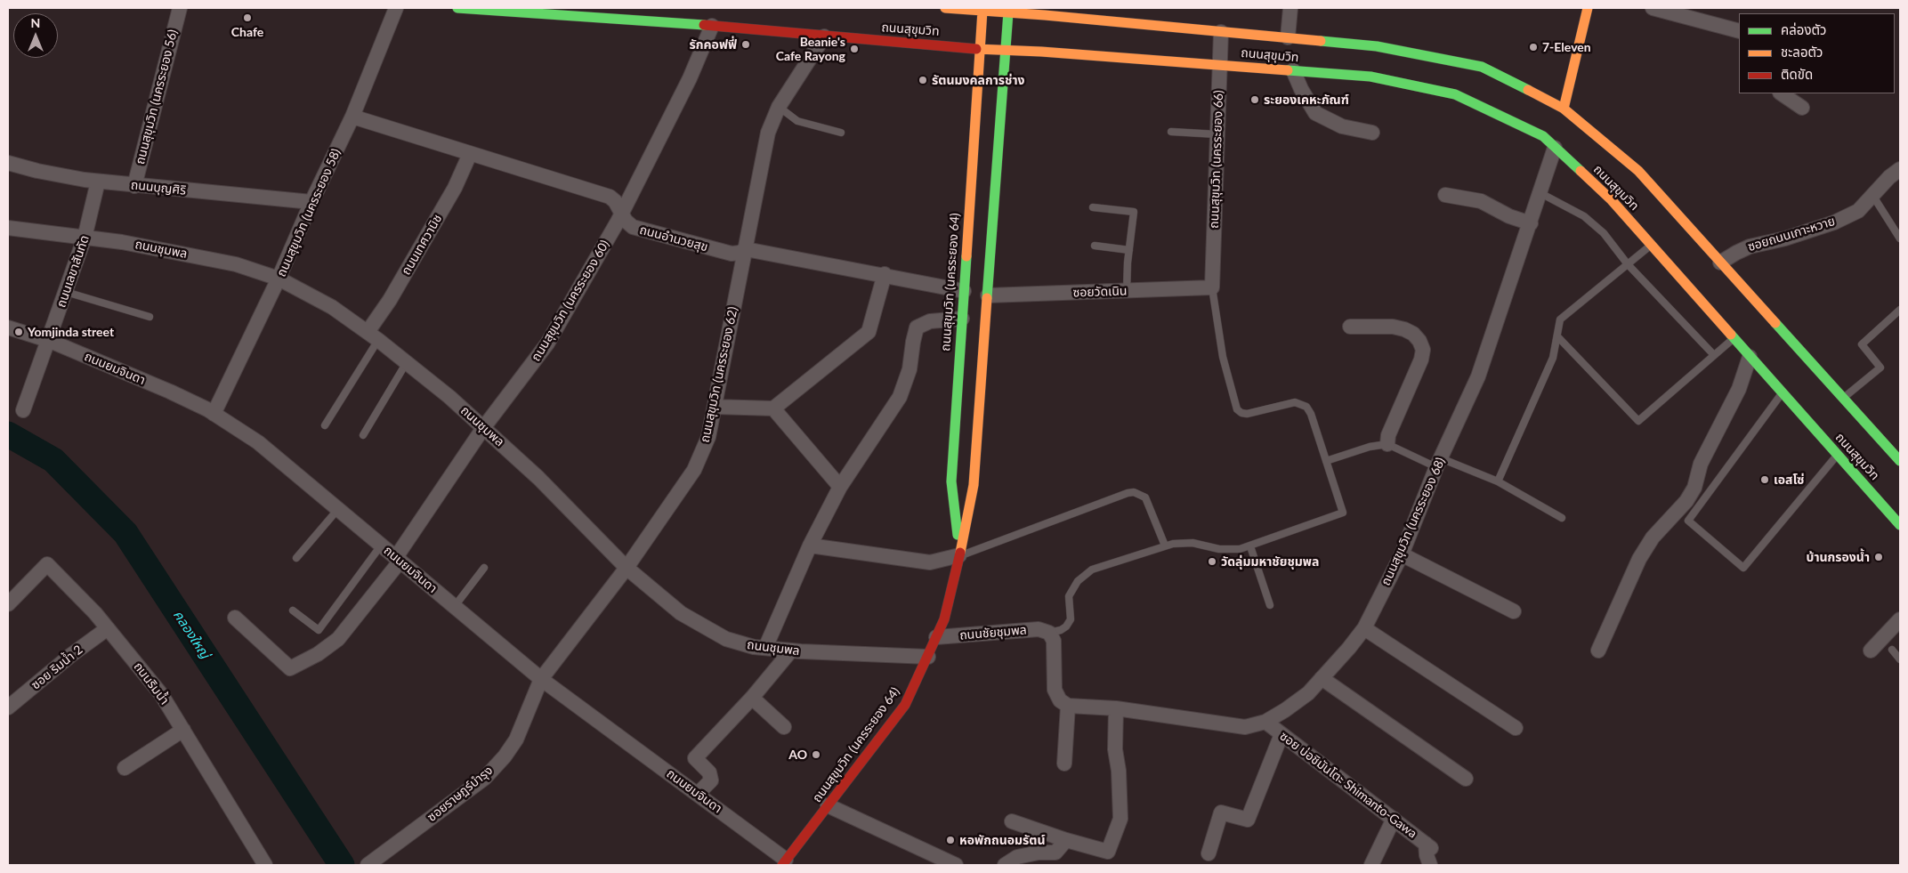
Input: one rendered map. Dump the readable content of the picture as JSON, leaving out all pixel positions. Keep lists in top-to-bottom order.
{
  "streets": {
    "main road": ["ถนนสุขุมวิท", "ถนนสุขุมวิท (นครระยอง 64)"],
    "street": [
      "ถนนสุขุมวิท (นครระยอง 56)",
      "ถนนสุขุมวิท (นครระยอง 66)",
      "ถนนบุญศิริ",
      "ถนนสุขุมวิท (นครระยอง 58)",
      "ซอยถนนเกาะหวาย",
      "ถนนอำนวยสุข",
      "ถนนเทศวานิช",
      "ถนนชุมพล",
      "ถนนเลขาสันทัด",
      "ซอยวัดเนิน",
      "ถนนสุขุมวิท (นครระยอง 60)",
      "ถนนยมจินดา",
      "ถนนสุขุมวิท (นครระยอง 62)",
      "ถนนสุขุมวิท (นครระยอง 68)",
      "ถนนชัยชุมพล",
      "ซอย ริมน้ำ 2",
      "ถนนริมน้ำ",
      "ซอย บ่อชิมันโตะ Shimanto-Gawa",
      "ซอยราษฎร์บำรุง"
    ]
  },
  "crossings": [
    ["ถนนสุขุมวิท", "ถนนสุขุมวิท (นครระยอง 66)"],
    ["ถนนสุขุมวิท", "ซอยถนนเกาะหวาย"],
    ["ถนนสุขุมวิท", "ถนนสุขุมวิท (นครระยอง 64)"],
    ["ถนนสุขุมวิท", "ถนนสุขุมวิท (นครระยอง 60)"],
    ["ถนนสุขุมวิท", "ถนนสุขุมวิท (นครระยอง 62)"],
    ["ถนนสุขุมวิท", "ถนนสุขุมวิท (นครระยอง 68)"],
    ["ถนนสุขุมวิท (นครระยอง 56)", "ถนนบุญศิริ"],
    ["ถนนสุขุมวิท (นครระยอง 66)", "ซอยวัดเนิน"],
    ["ถนนบุญศิริ", "ถนนสุขุมวิท (นครระยอง 58)"],
    ["ถนนบุญศิริ", "ถนนเลขาสันทัด"],
    ["ถนนสุขุมวิท (นครระยอง 58)", "ถนนอำนวยสุข"],
    ["ถนนสุขุมวิท (นครระยอง 58)", "ถนนชุมพล"],
    ["ถนนสุขุมวิท (นครระยอง 58)", "ถนนยมจินดา"],
    ["ถนนอำนวยสุข", "ถนนเทศวานิช"],
    ["ถนนอำนวยสุข", "ถนนสุขุมวิท (นครระยอง 64)"],
    ["ถนนอำนวยสุข", "ถนนสุขุมวิท (นครระยอง 60)"],
    ["ถนนอำนวยสุข", "ถนนสุขุมวิท (นครระยอง 62)"],
    ["ถนนเทศวานิช", "ถนนชุมพล"],
    ["ถนนชุมพล", "ถนนเลขาสันทัด"],
    ["ถนนชุมพล", "ถนนสุขุมวิท (นครระยอง 64)"],
    ["ถนนชุมพล", "ถนนสุขุมวิท (นครระยอง 60)"],
    ["ถนนชุมพล", "ถนนสุขุมวิท (นครระยอง 62)"],
    ["ถนนเลขาสันทัด", "ถนนยมจินดา"],
    ["ถนนสุขุมวิท (นครระยอง 64)", "ซอยวัดเนิน"],
    ["ถนนสุขุมวิท (นครระยอง 64)", "ถนนยมจินดา"],
    ["ถนนสุขุมวิท (นครระยอง 64)", "ถนนชัยชุมพล"],
    ["ถนนสุขุมวิท (นครระยอง 60)", "ถนนยมจินดา"],
    ["ถนนยมจินดา", "ถนนสุขุมวิท (นครระยอง 62)"],
    ["ถนนยมจินดา", "ซอยราษฎร์บำรุง"],
    ["ถนนสุขุมวิท (นครระยอง 62)", "ซอยราษฎร์บำรุง"],
    ["ถนนสุขุมวิท (นครระยอง 68)", "ซอย บ่อชิมันโตะ Shimanto-Gawa"],
    ["ซอย ริมน้ำ 2", "ถนนริมน้ำ"]
  ],
  "water": ["คลองใหญ่"],
  "places": [
    "Chafe",
    "รักคอฟฟี่",
    "7-Eleven",
    "Beanie's Cafe Rayong",
    "รัตนมงคลการช่าง",
    "ระยองเคหะภัณฑ์",
    "Yomjinda street",
    "เอสโซ่",
    "บ้านกรองน้ำ",
    "วัดลุ่มมหาชัยชุมพล",
    "AO",
    "หอพักถนอมรัตน์"
  ],
  "legend": ["คล่องตัว", "ชะลอตัว", "ติดขัด"],
  "north": "top"
}
